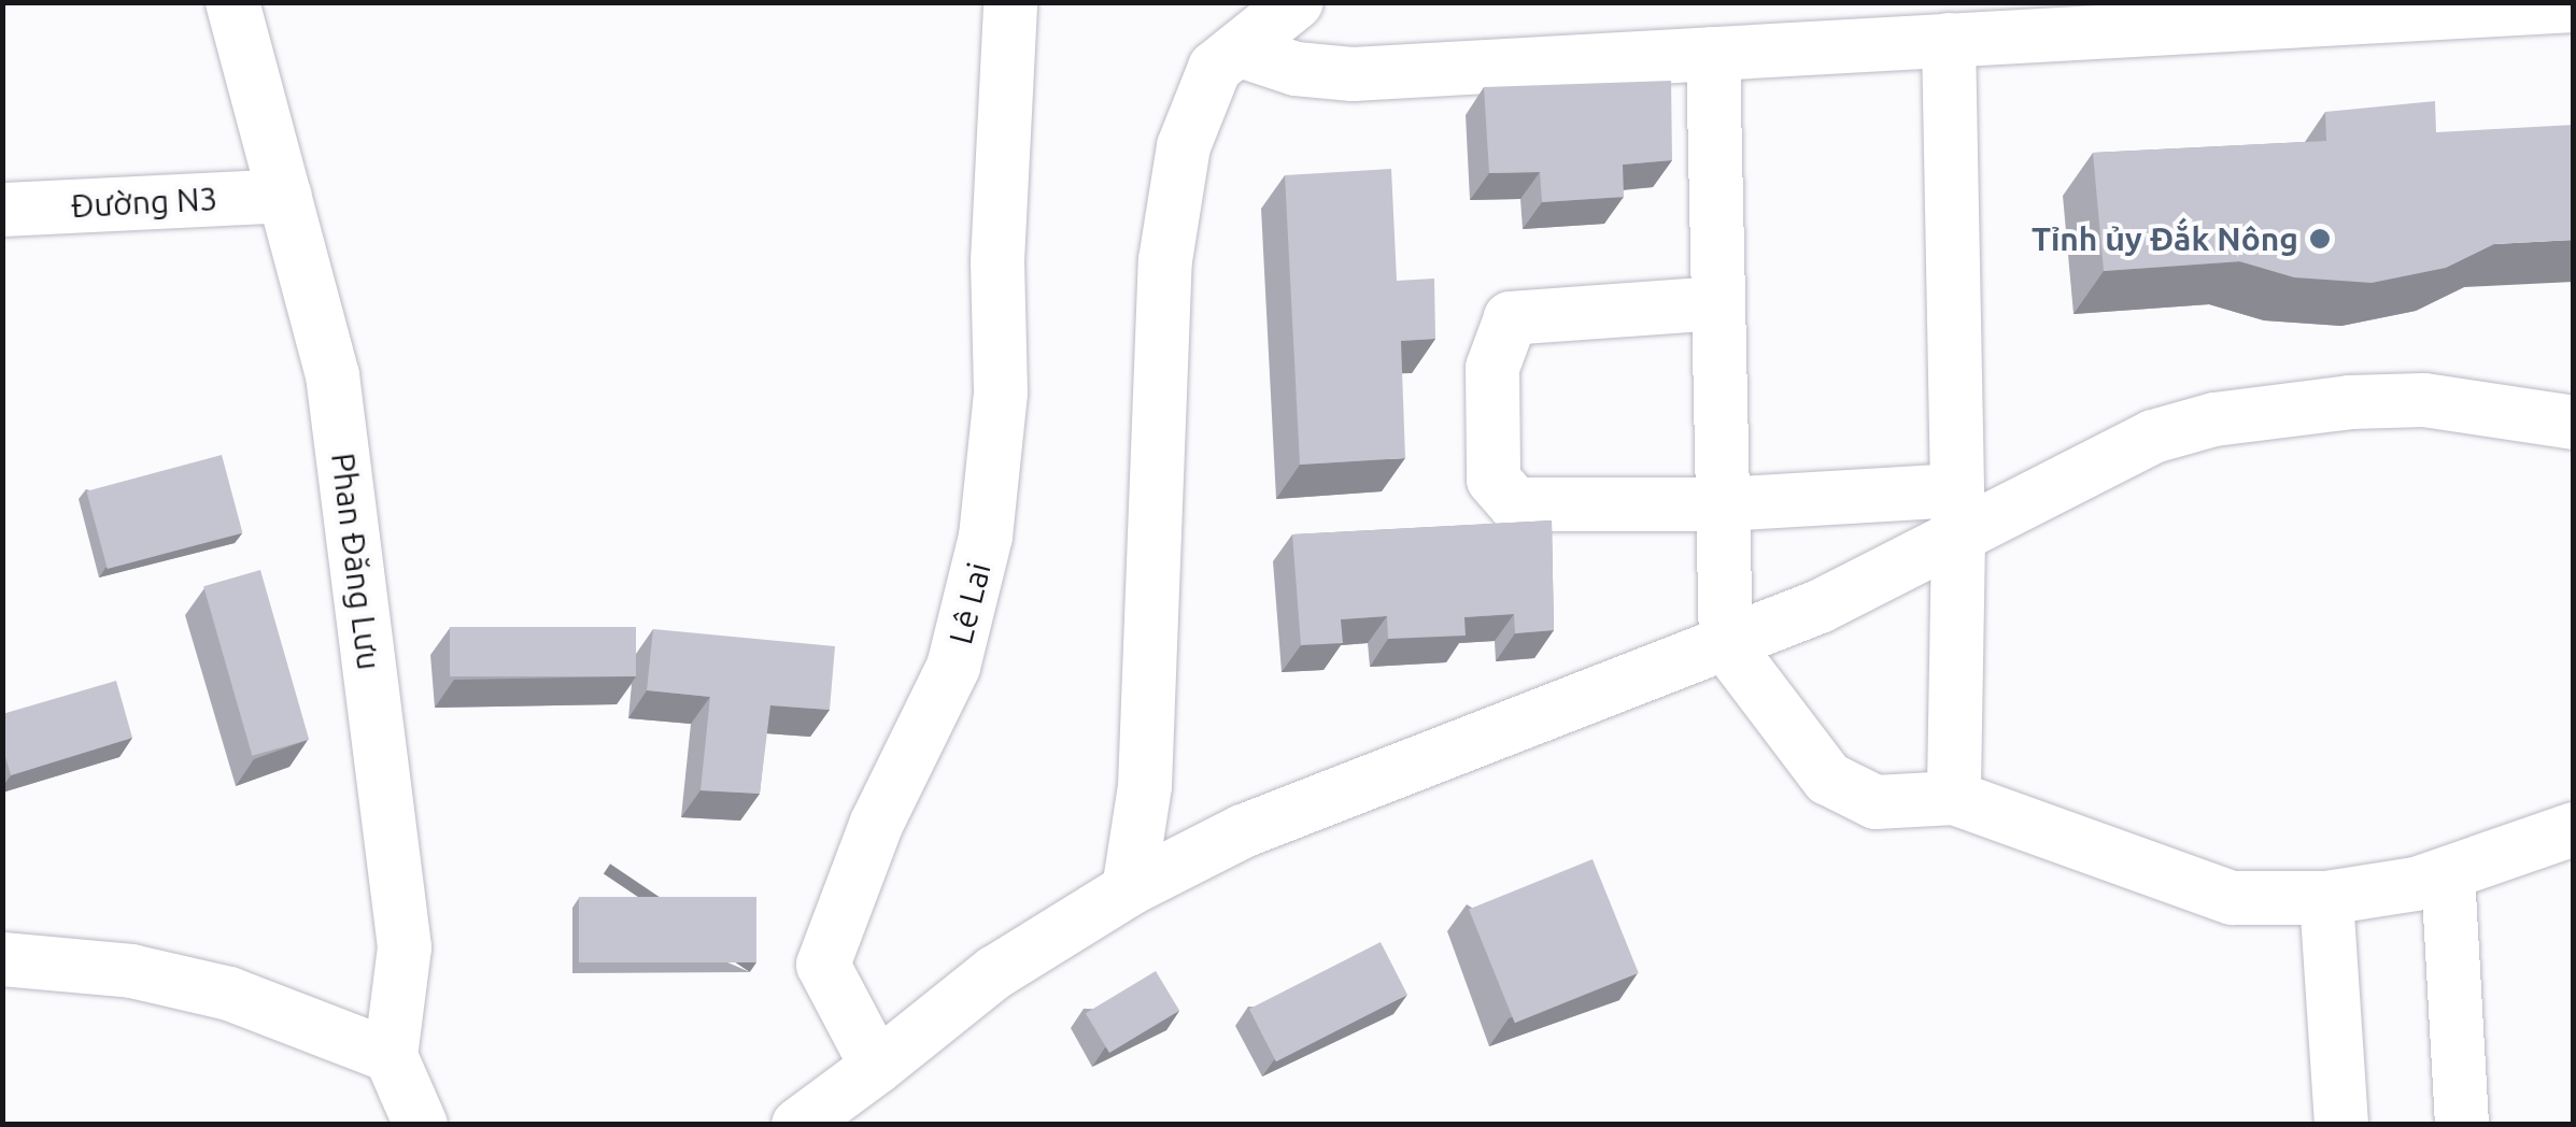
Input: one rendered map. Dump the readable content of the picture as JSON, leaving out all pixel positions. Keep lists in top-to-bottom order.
{
  "streets": {
    "street": ["Đường N3", "Phan Đăng Lưu", "Lê Lai"]
  },
  "crossings": [
    ["Đường N3", "Phan Đăng Lưu"]
  ],
  "places": ["Tỉnh ủy Đắk Nông"]
}
